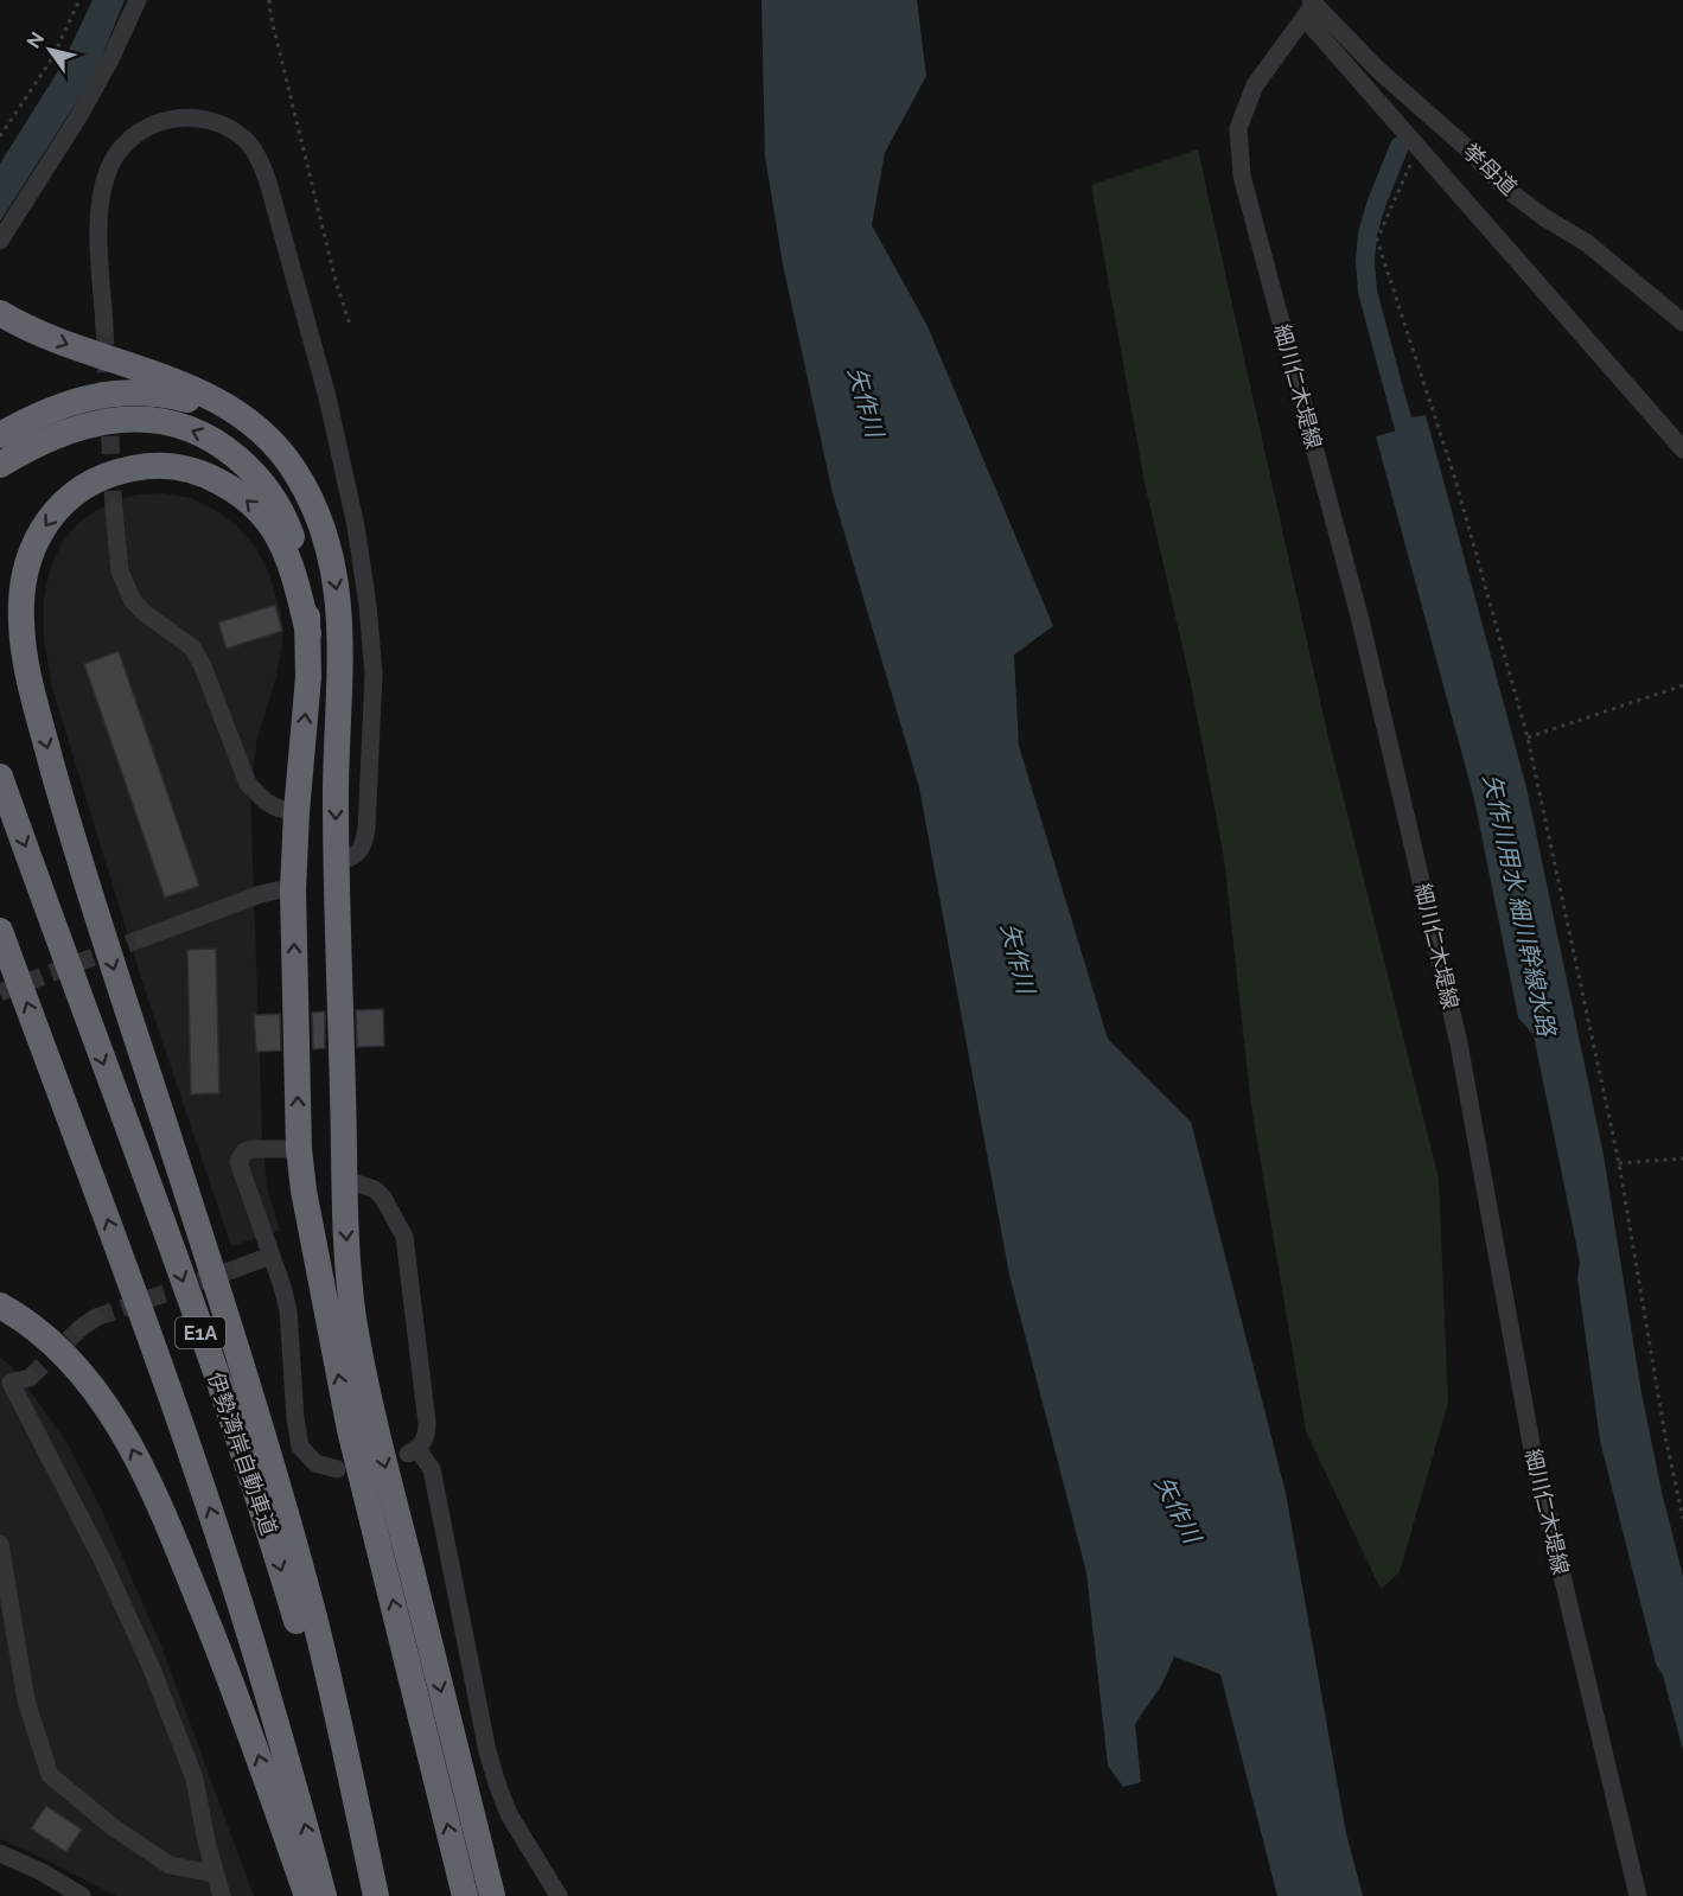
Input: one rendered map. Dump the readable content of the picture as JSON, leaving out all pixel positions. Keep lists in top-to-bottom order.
{
  "streets": {
    "highway": ["E1A", "伊勢湾岸自動車道"],
    "street": ["挙母道", "細川仁木堤線"]
  },
  "crossings": [
    ["挙母道", "細川仁木堤線"]
  ],
  "water": ["矢作川", "矢作川用水 細川幹線水路"],
  "north": "top left"
}
